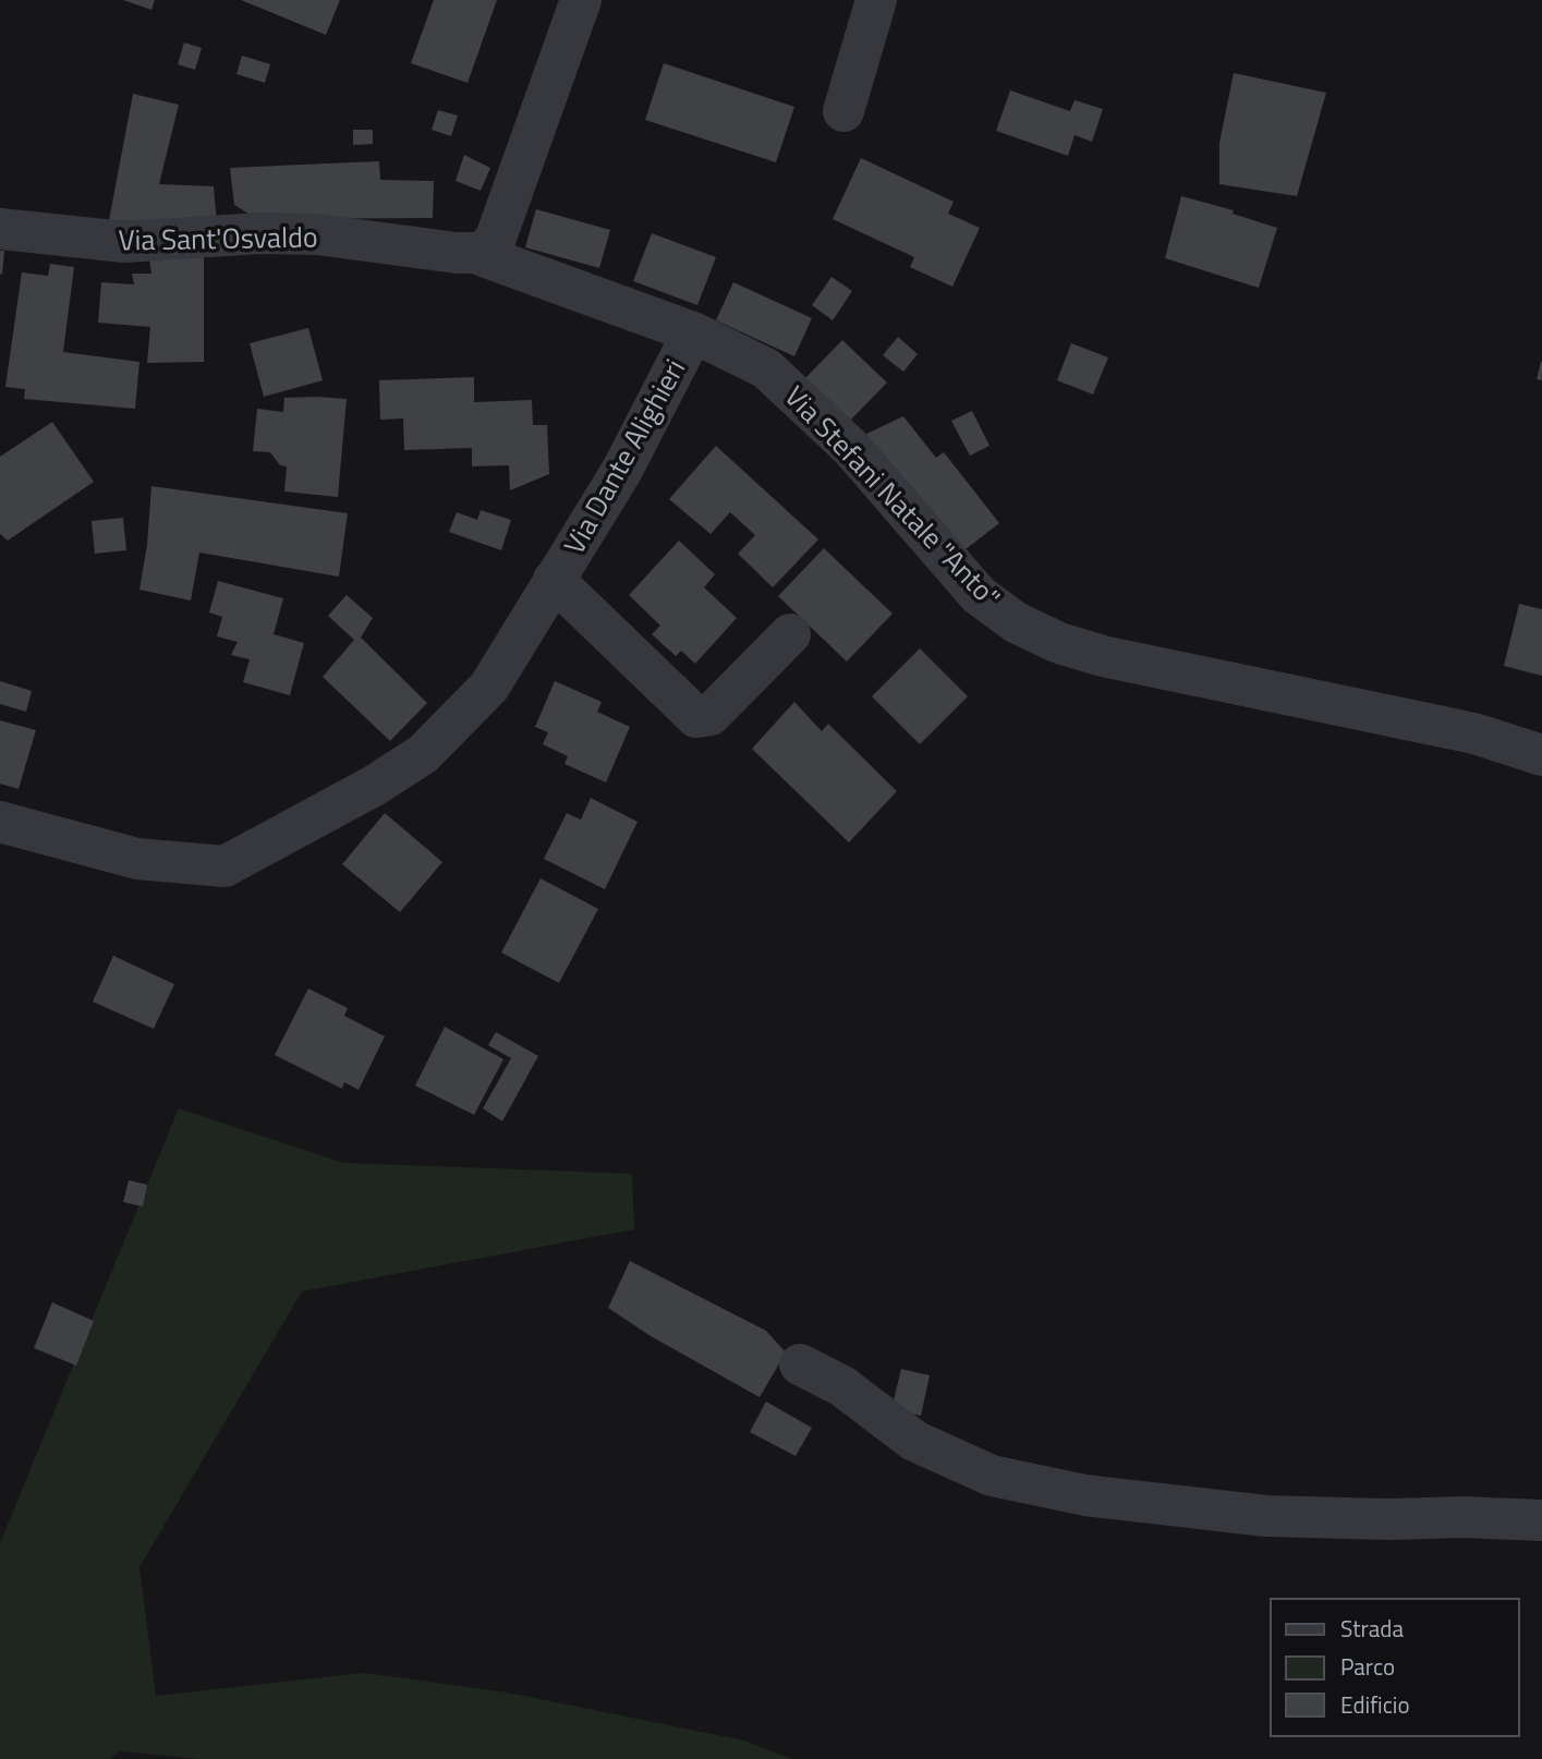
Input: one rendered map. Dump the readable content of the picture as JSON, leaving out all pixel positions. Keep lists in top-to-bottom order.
{
  "streets": {
    "street": ["Via Sant'Osvaldo", "Via Dante Alighieri", "Via Stefani Natale \"Anto\""]
  },
  "crossings": [
    ["Via Sant'Osvaldo", "Via Stefani Natale \"Anto\""],
    ["Via Dante Alighieri", "Via Stefani Natale \"Anto\""]
  ],
  "legend": ["Strada", "Parco", "Edificio"]
}
